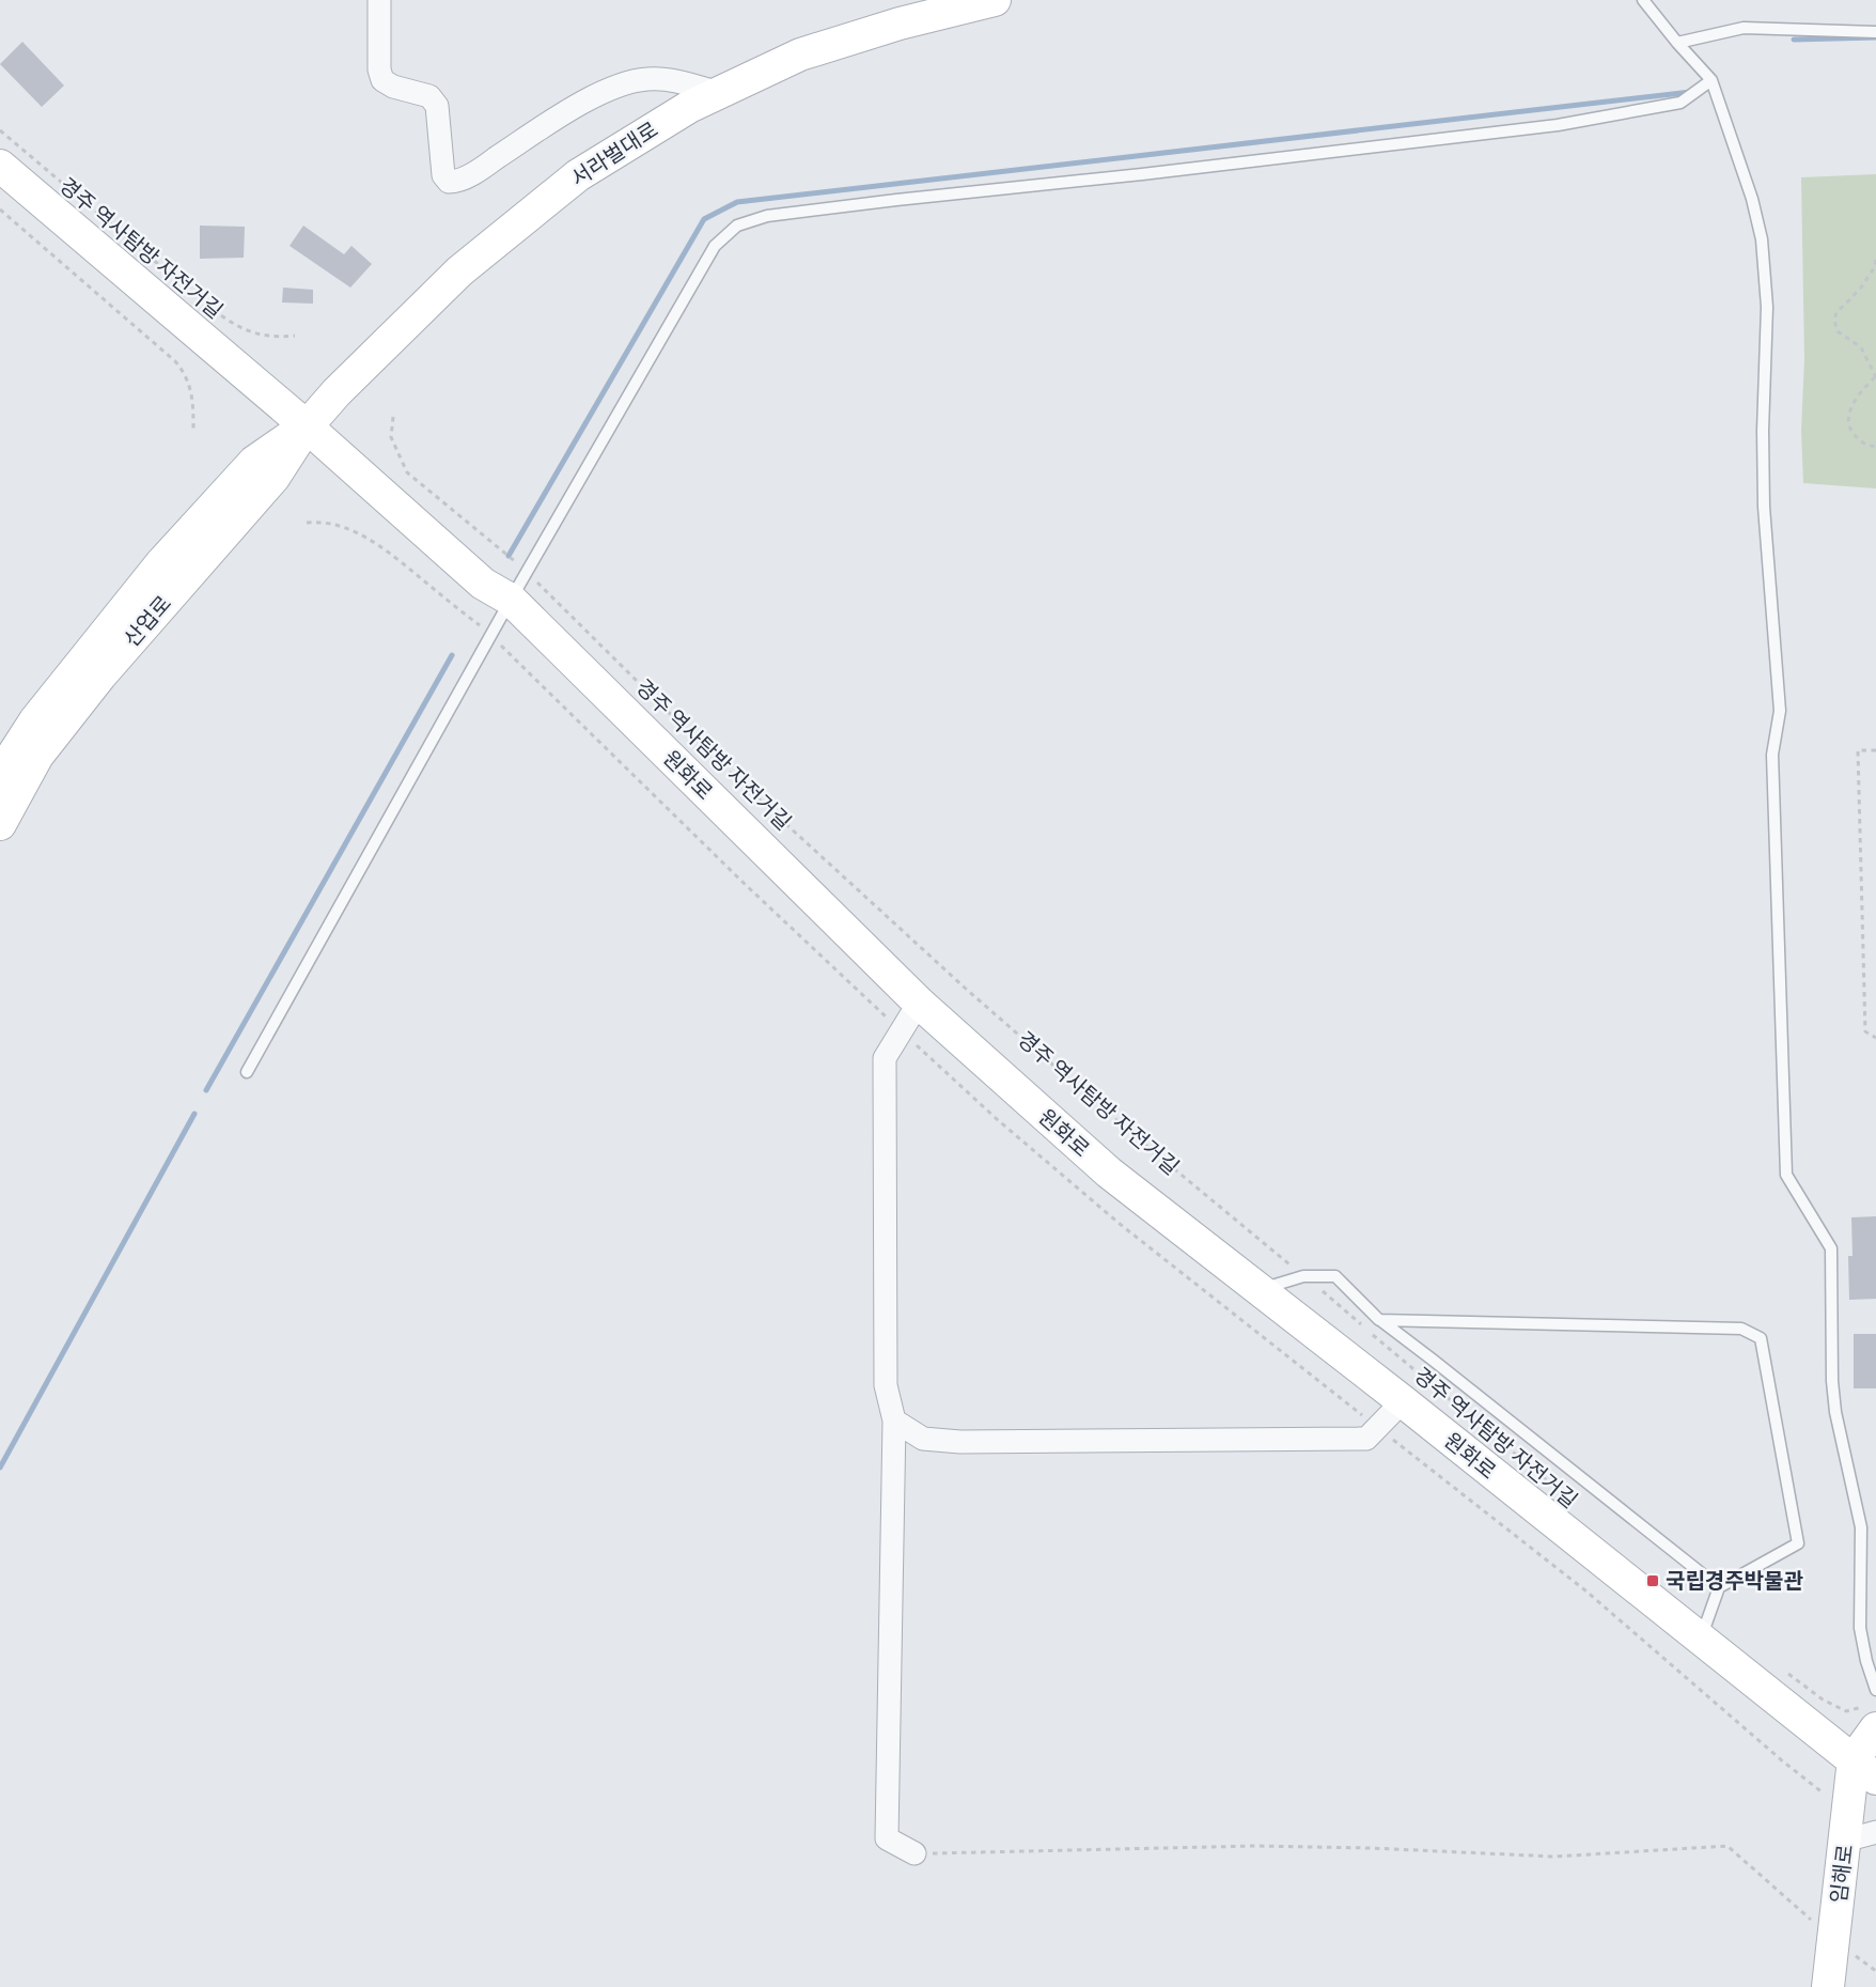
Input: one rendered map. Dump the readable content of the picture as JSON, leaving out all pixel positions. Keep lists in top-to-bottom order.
{
  "streets": {
    "street": [
      "서라벌대로",
      "산업로",
      "원화로",
      "임해로"
    ],
    "path": ["경주 역사탐방 자전거길"]
  },
  "crossings": [
    ["서라벌대로", "산업로"],
    ["서라벌대로", "원화로"],
    ["산업로", "원화로"],
    ["원화로", "임해로"]
  ],
  "places": {
    "transit": ["국립경주박물관"]
  }
}
